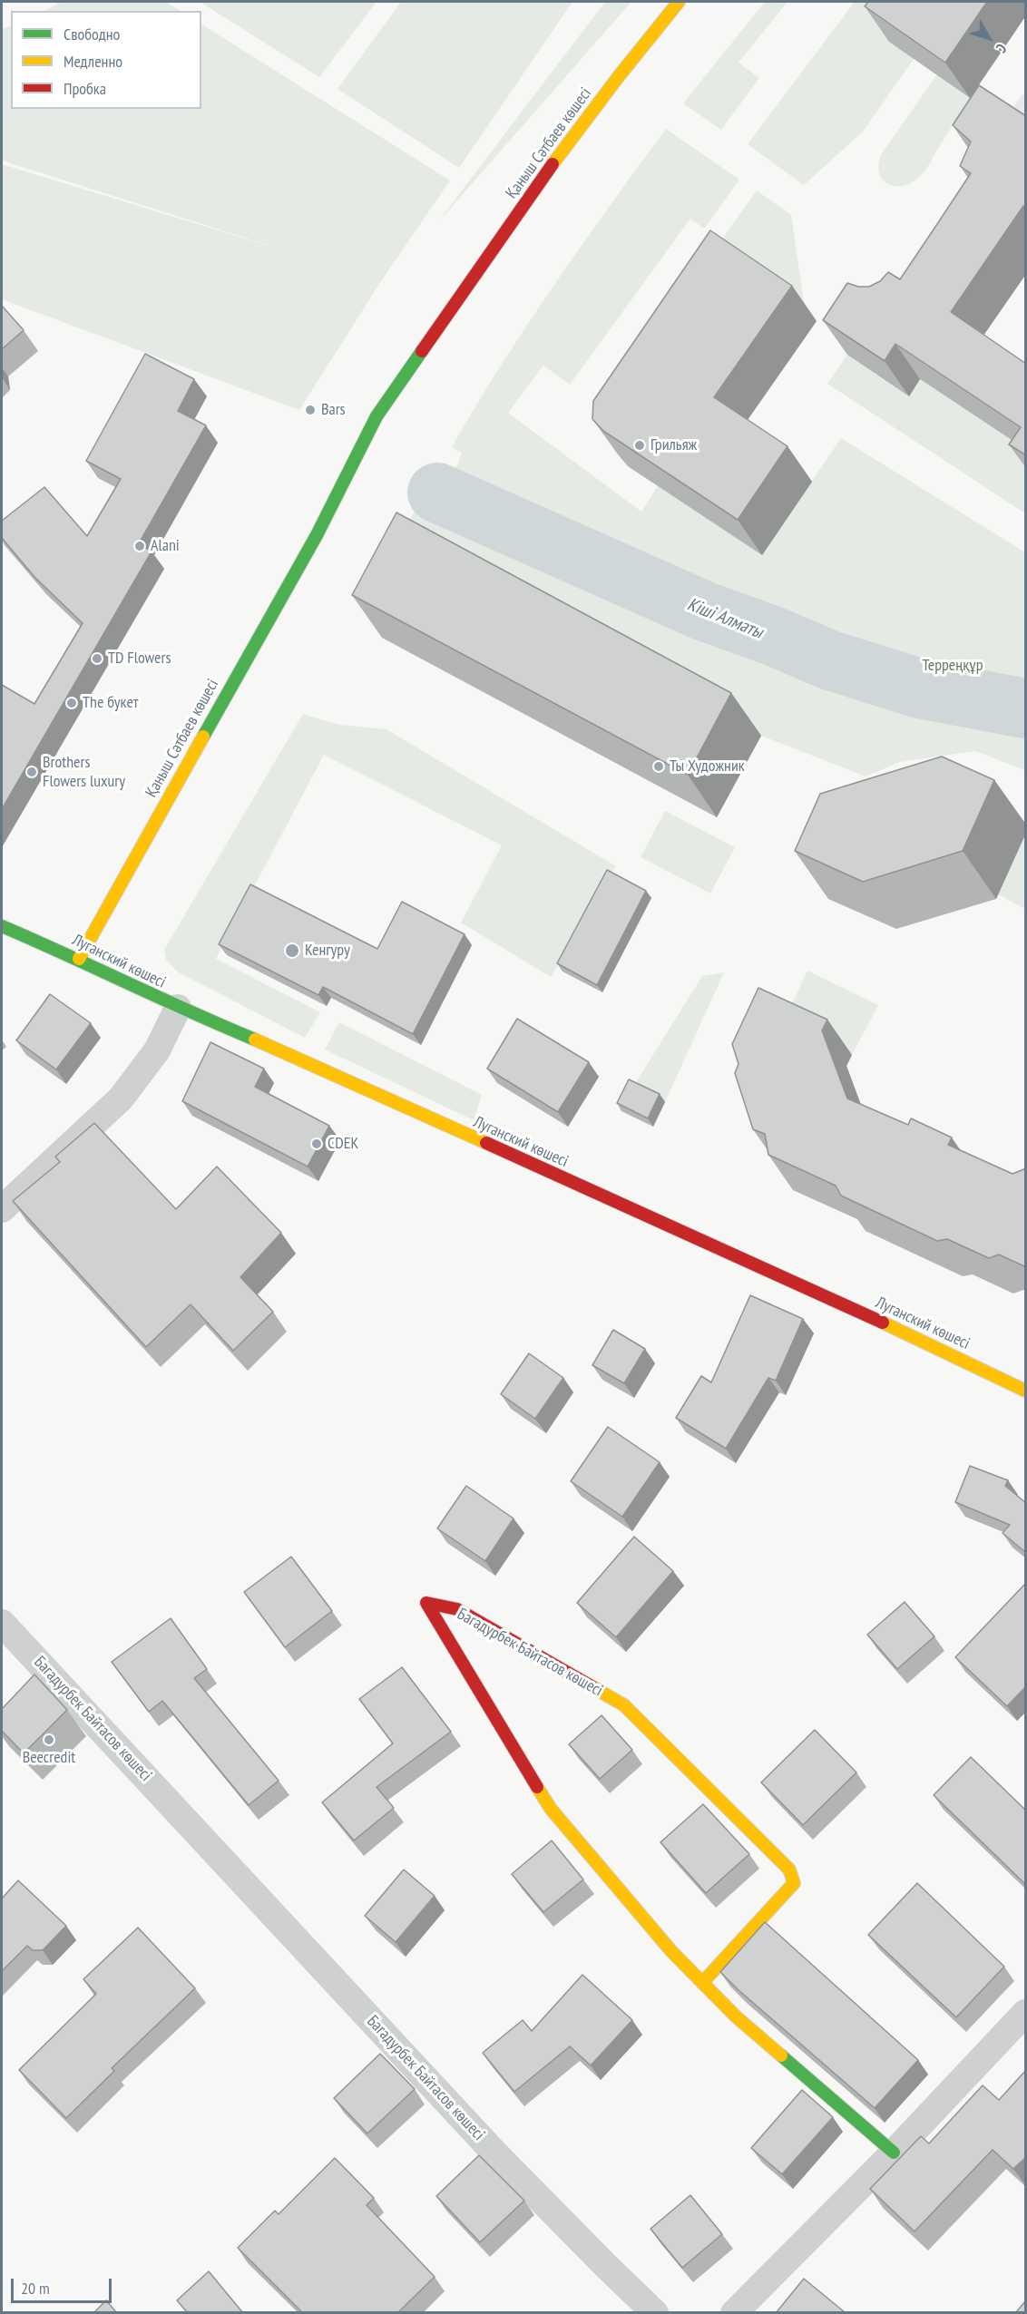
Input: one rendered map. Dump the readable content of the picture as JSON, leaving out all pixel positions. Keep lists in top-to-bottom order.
{
  "streets": {
    "street": ["Қаныш Сәтбаев көшесі", "Луганский көшесі", "Багадурбек Байтасов көшесі"]
  },
  "crossings": [
    ["Қаныш Сәтбаев көшесі", "Луганский көшесі"]
  ],
  "water": ["Кіші Алматы"],
  "parks": ["Терреңқұр"],
  "places": [
    "Bars",
    "Грильяж",
    "Alani",
    "TD Flowers",
    "The букет",
    "Ты Художник",
    "Brothers Flowers luxury",
    "Кенгуру",
    "CDEK",
    "Beecredit"
  ],
  "legend": ["Свободно", "Медленно", "Пробка"],
  "scale_bar": "20 m",
  "north": "bottom right"
}
